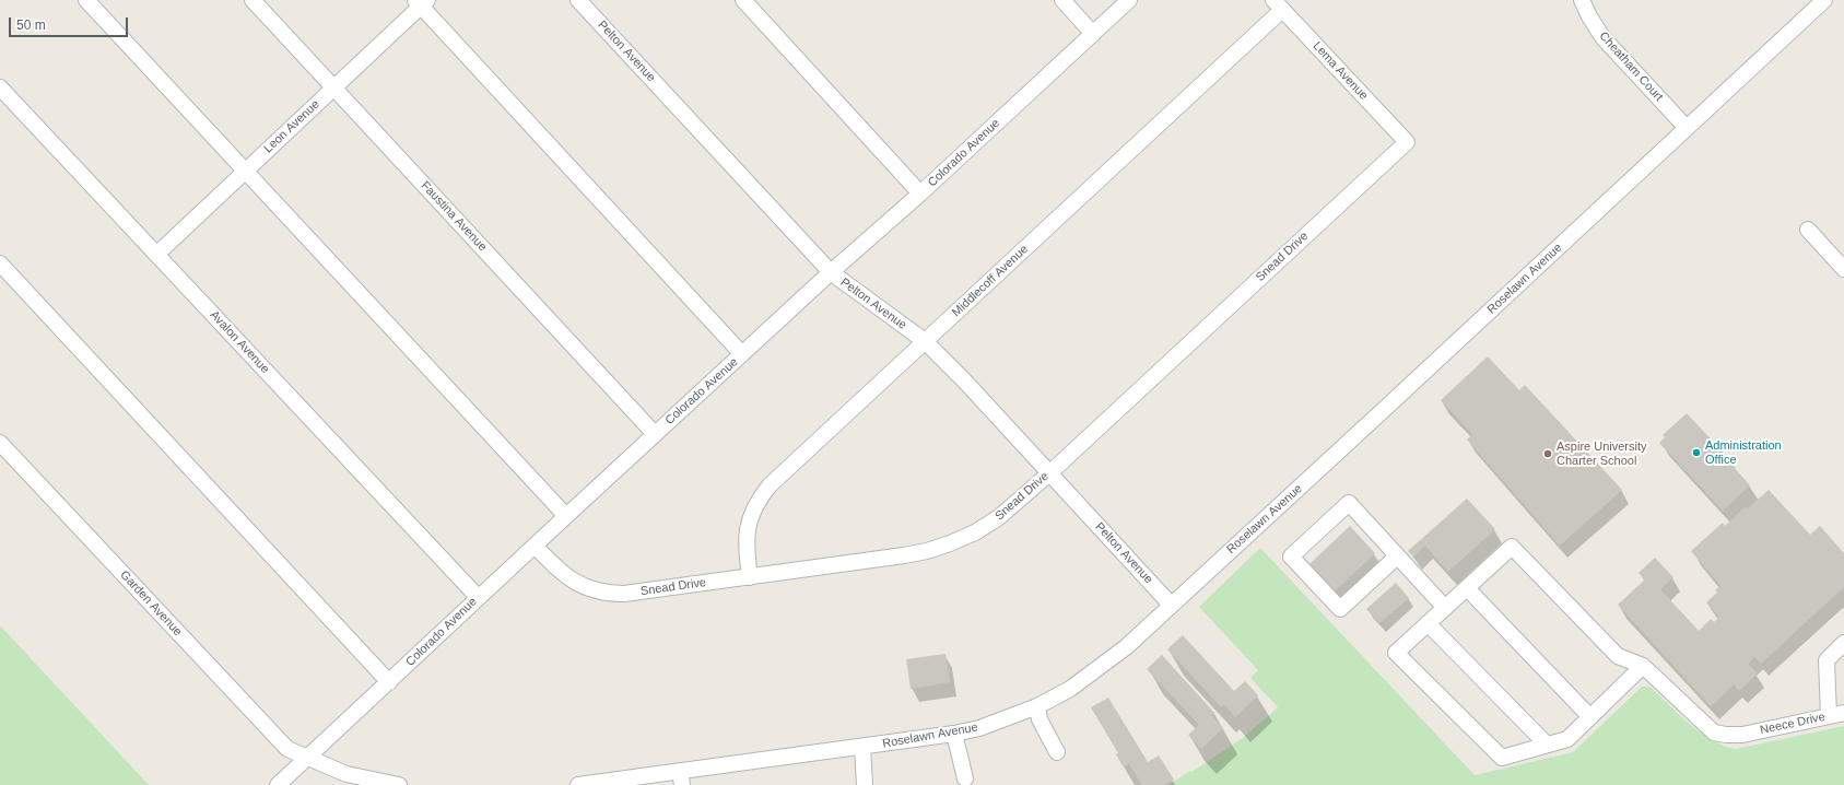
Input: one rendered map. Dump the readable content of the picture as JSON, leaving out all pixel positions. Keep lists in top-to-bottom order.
{
  "streets": {
    "street": [
      "Pelton Avenue",
      "Cheatham Court",
      "Lema Avenue",
      "Leon Avenue",
      "Colorado Avenue",
      "Faustina Avenue",
      "Snead Drive",
      "Roselawn Avenue",
      "Middlecoff Avenue",
      "Avalon Avenue",
      "Garden Avenue",
      "Neece Drive"
    ]
  },
  "crossings": [
    ["Pelton Avenue", "Colorado Avenue"],
    ["Pelton Avenue", "Snead Drive"],
    ["Pelton Avenue", "Roselawn Avenue"],
    ["Pelton Avenue", "Middlecoff Avenue"],
    ["Cheatham Court", "Roselawn Avenue"],
    ["Lema Avenue", "Snead Drive"],
    ["Lema Avenue", "Middlecoff Avenue"],
    ["Leon Avenue", "Faustina Avenue"],
    ["Leon Avenue", "Avalon Avenue"],
    ["Colorado Avenue", "Faustina Avenue"],
    ["Colorado Avenue", "Snead Drive"],
    ["Colorado Avenue", "Avalon Avenue"],
    ["Colorado Avenue", "Garden Avenue"],
    ["Snead Drive", "Middlecoff Avenue"]
  ],
  "places": ["Administration Office", "Aspire University Charter School"],
  "scale_bar": "50 m"
}
